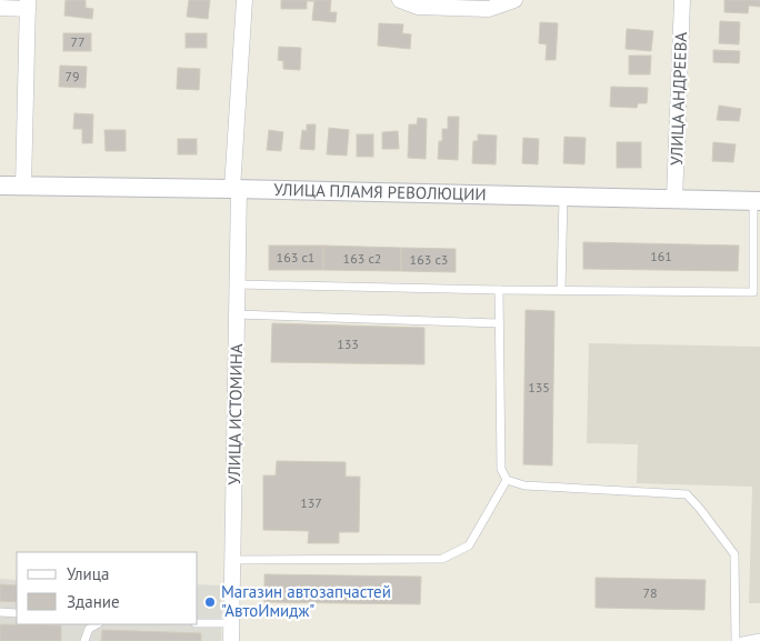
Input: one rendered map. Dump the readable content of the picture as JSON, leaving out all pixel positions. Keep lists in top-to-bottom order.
{
  "streets": {
    "street": ["УЛИЦА АНДРЕЕВА", "УЛИЦА ПЛАМЯ РЕВОЛЮЦИИ", "УЛИЦА ИСТОМИНА"]
  },
  "crossings": [
    ["УЛИЦА АНДРЕЕВА", "УЛИЦА ПЛАМЯ РЕВОЛЮЦИИ"],
    ["УЛИЦА ПЛАМЯ РЕВОЛЮЦИИ", "УЛИЦА ИСТОМИНА"]
  ],
  "places": ["Магазин автозапчастей \"АвтоИмидж\""],
  "house_numbers": [
    "77",
    "79",
    "161",
    "163 с1",
    "163 с2",
    "163 с3",
    "133",
    "135",
    "137",
    "78"
  ],
  "legend": ["Улица", "Здание"]
}
